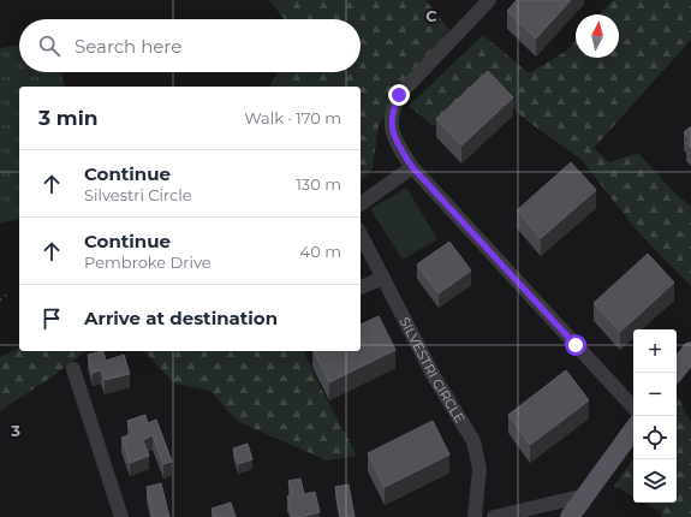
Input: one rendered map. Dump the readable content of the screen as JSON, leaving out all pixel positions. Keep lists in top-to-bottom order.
{
  "streets": {
    "street": ["SILVESTRI CIRCLE"]
  },
  "north": "top",
  "page": {
    "search": "Search here",
    "heading": ["3 min", "Walk · 170 m"],
    "list": [
      ["Continue", "Silvestri Circle", "130 m"],
      ["Continue", "Pembroke Drive", "40 m"],
      "Arrive at destination"
    ],
    "map_buttons": ["+", "−"]
  },
  "grid": {
    "columns": ["C"],
    "rows": ["3"]
  }
}
